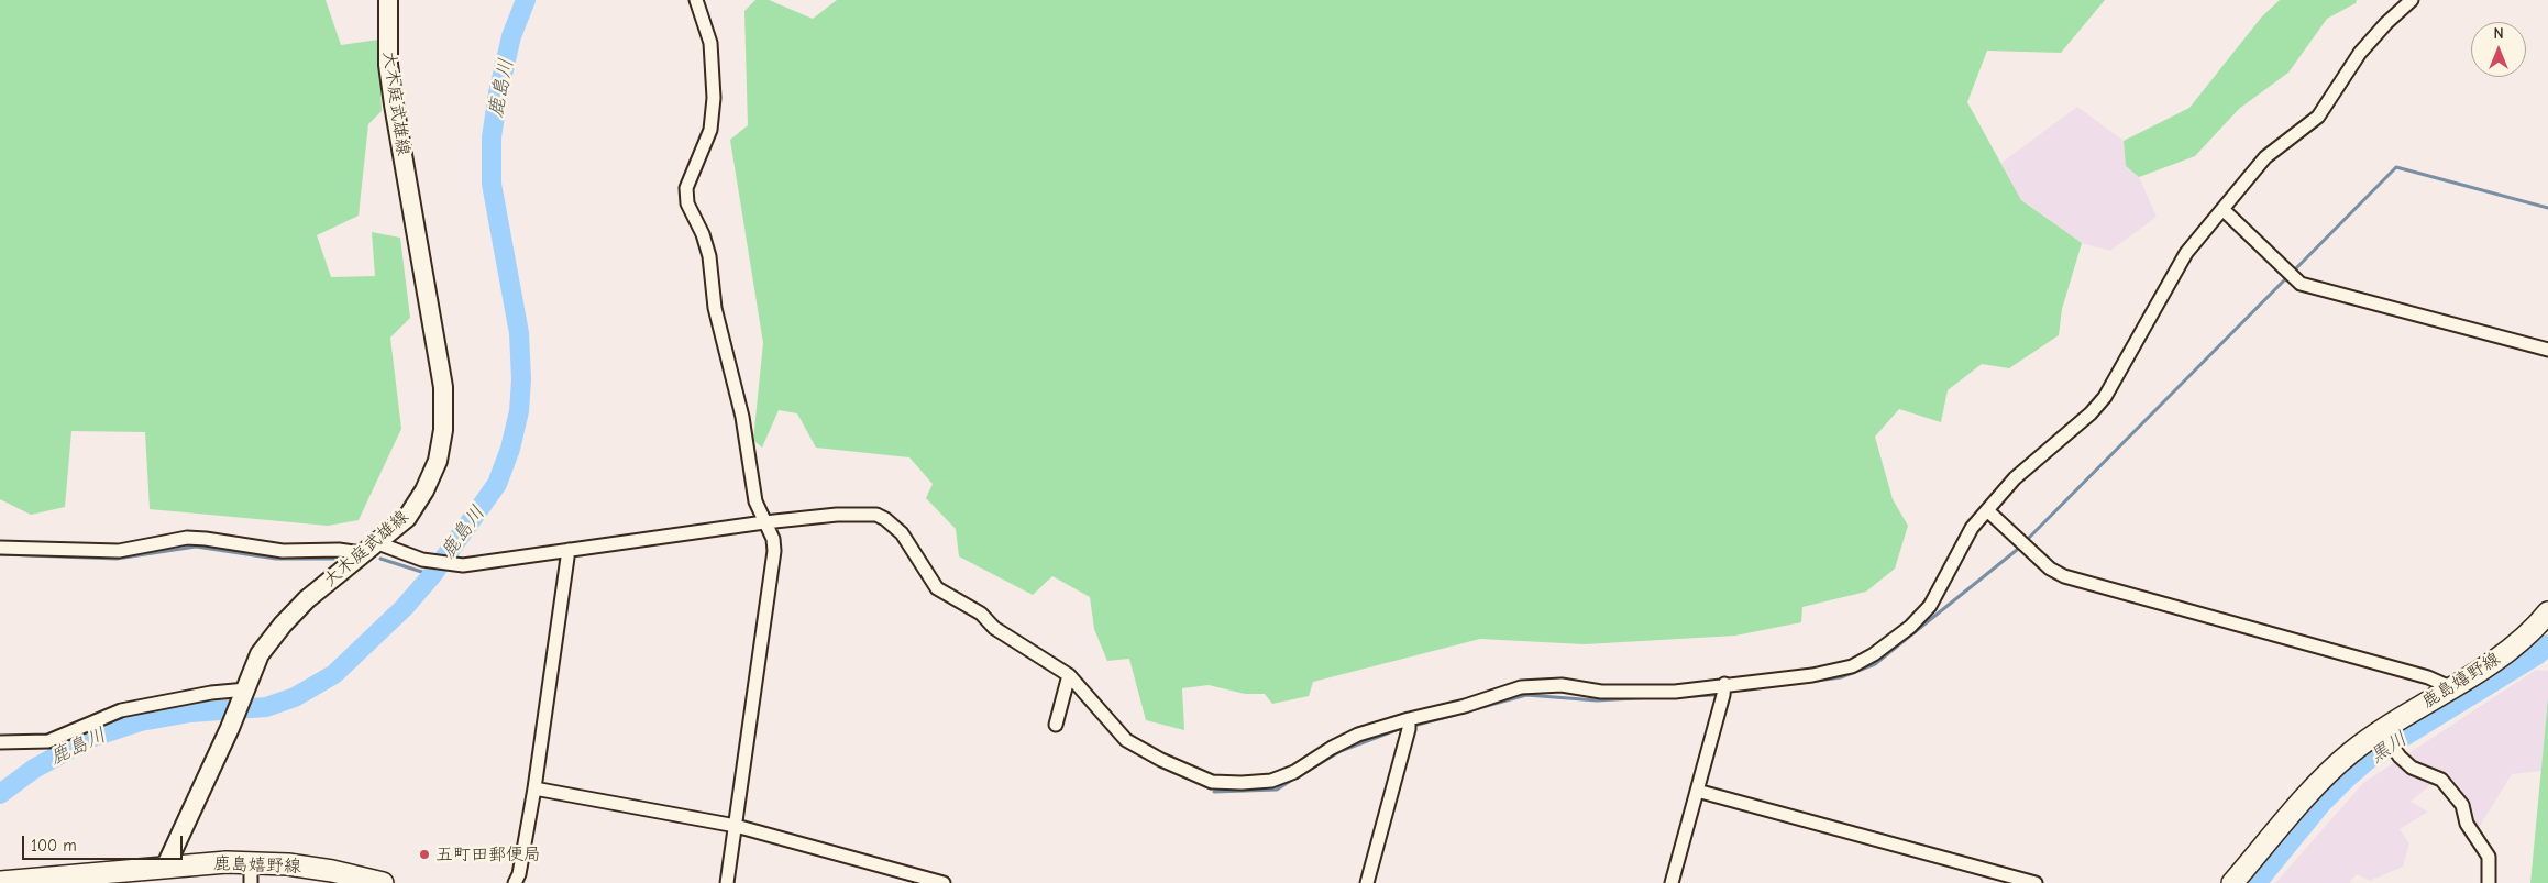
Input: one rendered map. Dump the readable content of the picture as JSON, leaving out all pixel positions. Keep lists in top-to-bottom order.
{
  "streets": {
    "main road": ["大木庭武雄線", "鹿島嬉野線"]
  },
  "crossings": [
    ["大木庭武雄線", "鹿島嬉野線"]
  ],
  "water": ["鹿島川", "黒川"],
  "places": ["五町田郵便局"],
  "scale_bar": "100 m",
  "north": "top"
}
